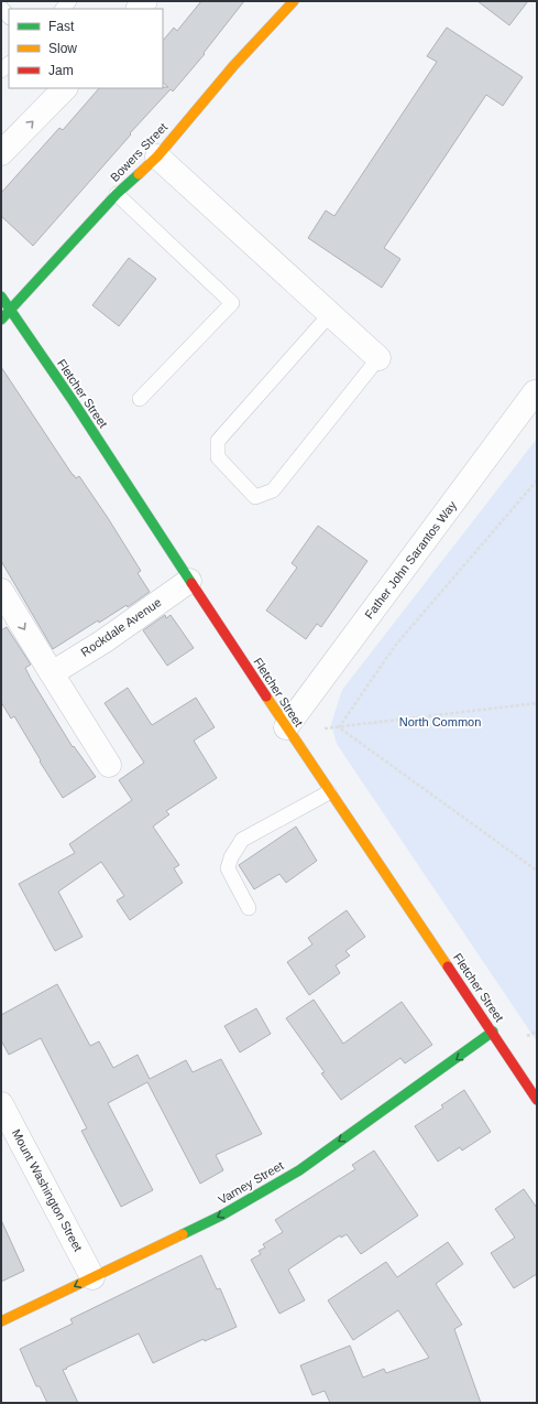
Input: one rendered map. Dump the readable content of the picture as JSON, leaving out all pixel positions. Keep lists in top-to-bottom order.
{
  "streets": {
    "street": [
      "Bowers Street",
      "Fletcher Street",
      "Father John Sarantos Way",
      "Rockdale Avenue",
      "Varney Street",
      "Mount Washington Street"
    ]
  },
  "crossings": [
    ["Bowers Street", "Fletcher Street"],
    ["Fletcher Street", "Father John Sarantos Way"],
    ["Fletcher Street", "Rockdale Avenue"],
    ["Fletcher Street", "Varney Street"],
    ["Varney Street", "Mount Washington Street"]
  ],
  "one_way": ["Varney Street"],
  "parks": ["North Common"],
  "legend": ["Fast", "Slow", "Jam"]
}
